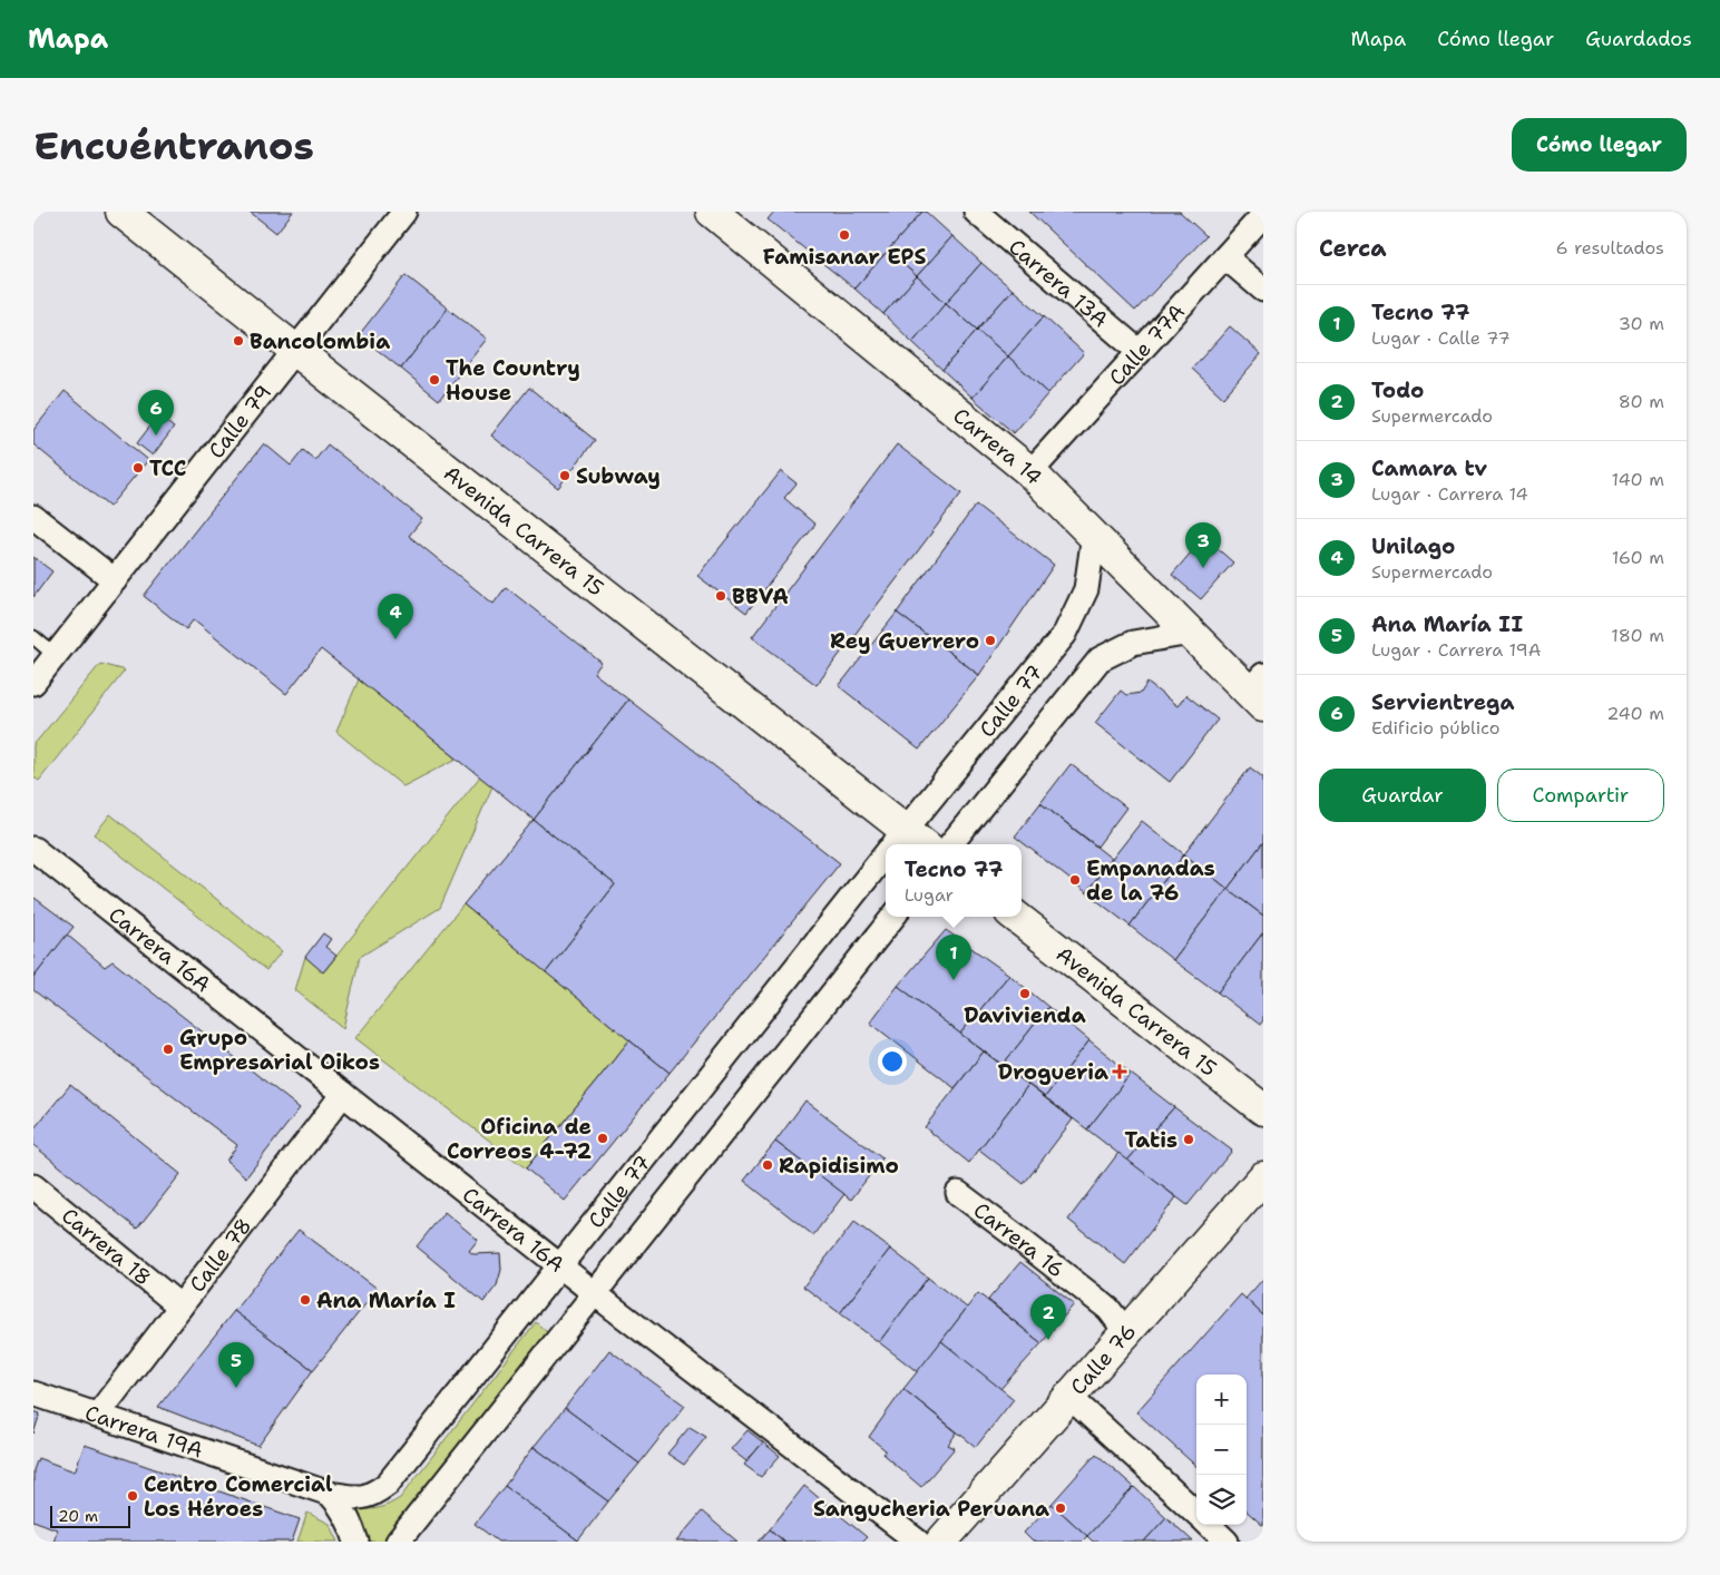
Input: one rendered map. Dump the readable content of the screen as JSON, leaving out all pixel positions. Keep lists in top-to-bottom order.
{
  "streets": {
    "main road": ["Carrera 14", "Avenida Carrera 15", "Calle 76"],
    "street": [
      "Carrera 13A",
      "Calle 77A",
      "Calle 79",
      "Calle 77",
      "Carrera 16A",
      "Carrera 16",
      "Carrera 18",
      "Calle 78",
      "Carrera 19A"
    ]
  },
  "crossings": [
    ["Carrera 13A", "Calle 77A"],
    ["Calle 77A", "Carrera 14"],
    ["Calle 79", "Avenida Carrera 15"],
    ["Carrera 14", "Calle 77"],
    ["Avenida Carrera 15", "Calle 77"],
    ["Calle 77", "Carrera 16A"],
    ["Calle 77", "Carrera 19A"],
    ["Carrera 16A", "Calle 78"],
    ["Carrera 16", "Calle 76"],
    ["Carrera 18", "Calle 78"],
    ["Calle 78", "Carrera 19A"]
  ],
  "places": {
    "other": [
      "Famisanar EPS",
      "Bancolombia",
      "The Country House",
      "TCC",
      "Subway",
      "BBVA",
      "Rey Guerrero",
      "Empanadas de la 76",
      "Davivienda",
      "Grupo Empresarial Oikos",
      "Oficina de Correos 4-72",
      "Tatis",
      "Rapidisimo",
      "Ana María I",
      "Centro Comercial Los Héroes",
      "Sangucheria Peruana"
    ],
    "health": ["Drogueria"]
  },
  "scale_bar": "20 m",
  "page": {
    "header": "Mapa",
    "nav": ["Mapa", "Cómo llegar", "Guardados"],
    "buttons": [
      "Cómo llegar",
      ["Guardar", "Compartir"]
    ],
    "title": "Encuéntranos",
    "heading": ["Cerca", "6 resultados"],
    "list": [
      {
        "mark": "1",
        "name": "Tecno 77",
        "note": "Lugar · Calle 77",
        "value": "30 m"
      },
      {
        "mark": "2",
        "name": "Todo",
        "note": "Supermercado",
        "value": "80 m"
      },
      {
        "mark": "3",
        "name": "Camara tv",
        "note": "Lugar · Carrera 14",
        "value": "140 m"
      },
      {
        "mark": "4",
        "name": "Unilago",
        "note": "Supermercado",
        "value": "160 m"
      },
      {
        "mark": "5",
        "name": "Ana María II",
        "note": "Lugar · Carrera 19A",
        "value": "180 m"
      },
      {
        "mark": "6",
        "name": "Servientrega",
        "note": "Edificio público",
        "value": "240 m"
      }
    ],
    "pins": [
      "6",
      "3",
      "4",
      "1",
      "2",
      "5"
    ],
    "popup": ["Tecno 77", "Lugar"],
    "map_buttons": ["+", "−"],
    "scale": "20 m"
  }
}
